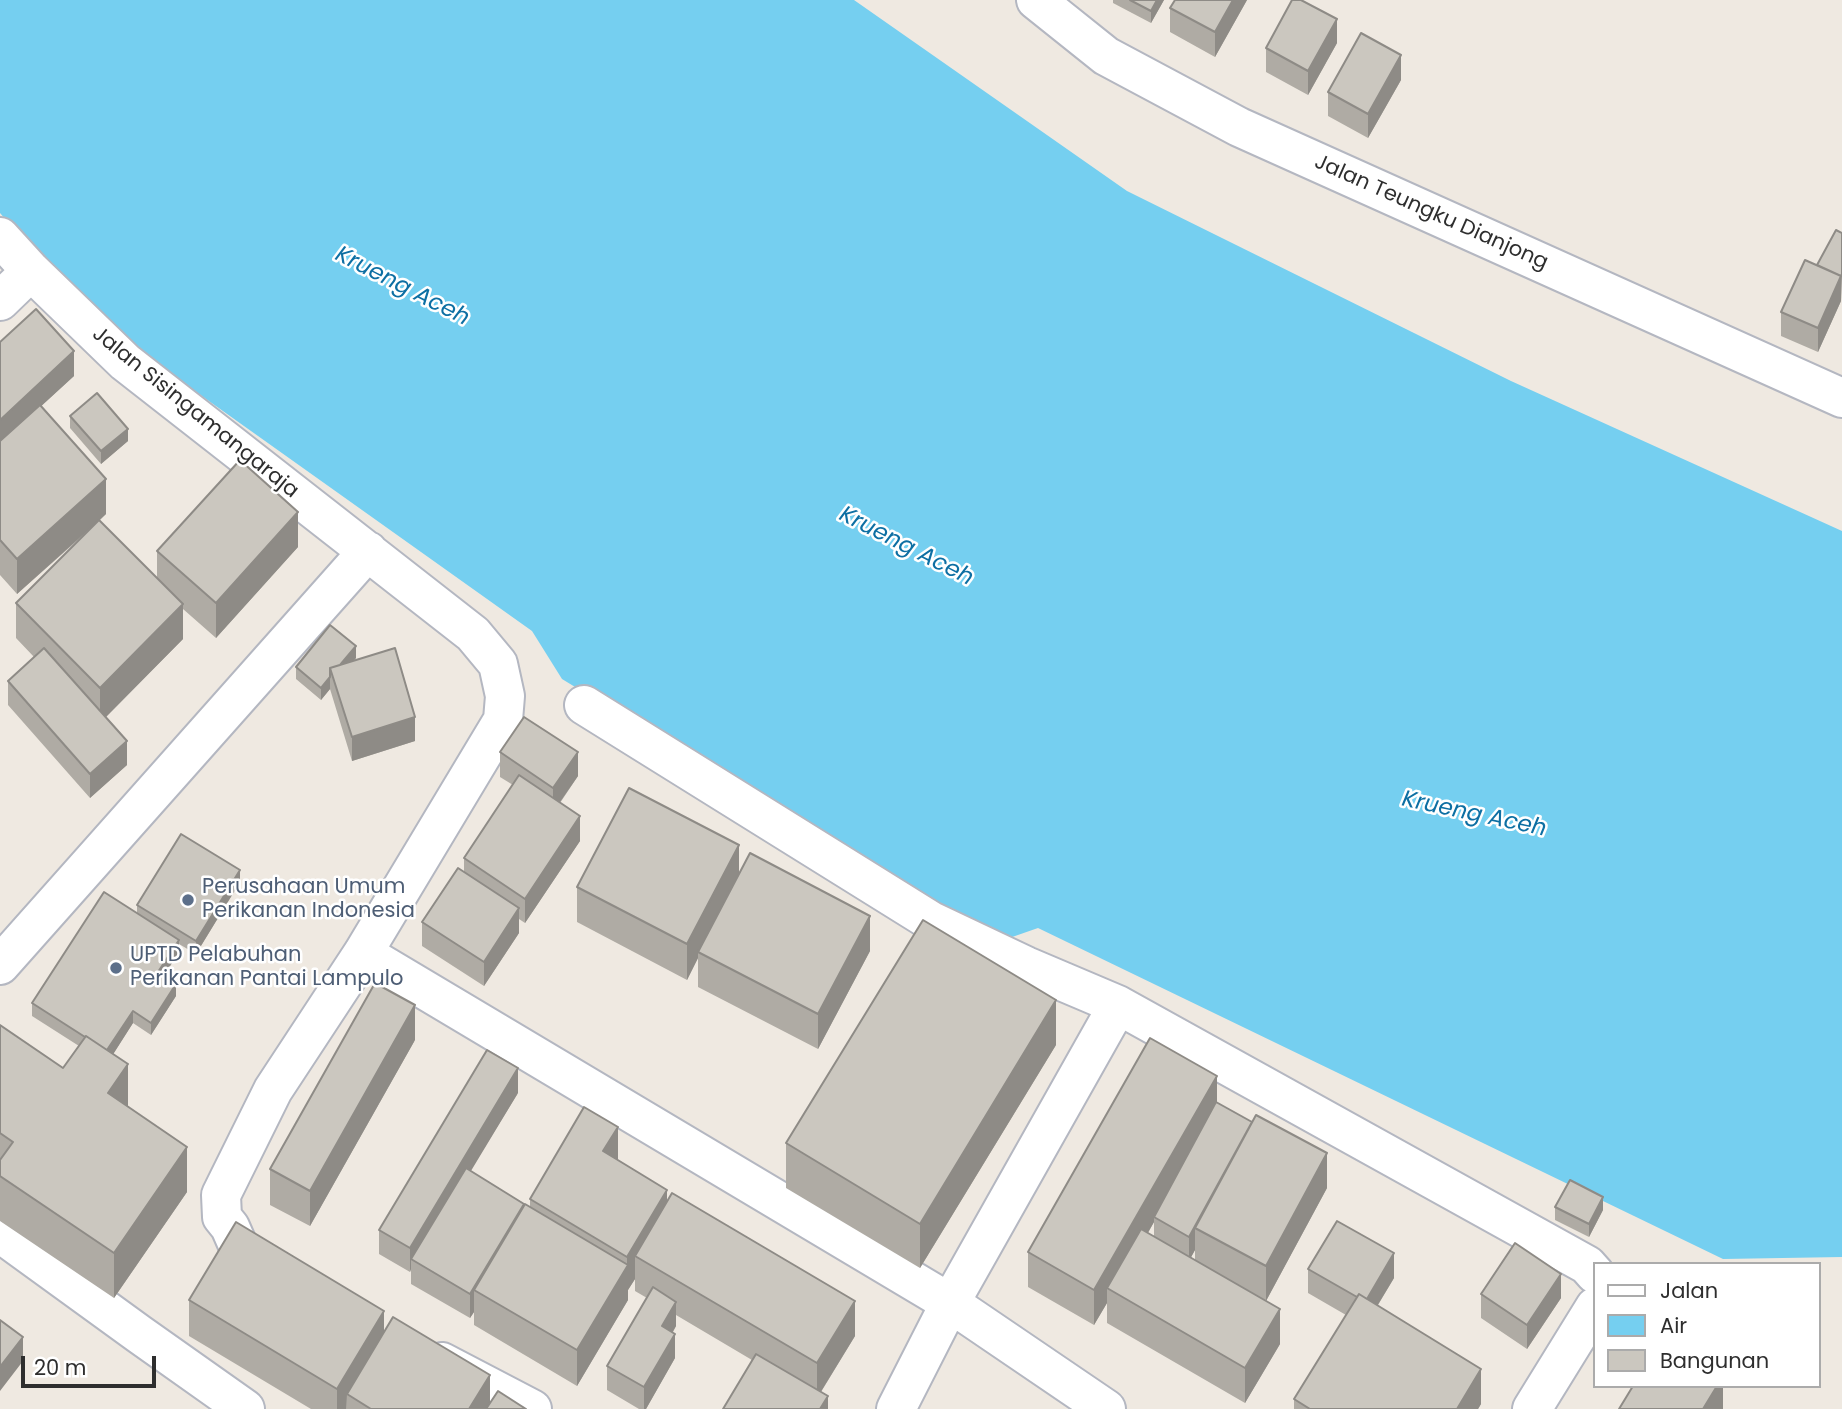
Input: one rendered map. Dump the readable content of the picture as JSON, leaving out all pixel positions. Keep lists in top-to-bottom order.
{
  "streets": {
    "street": ["Jalan Teungku Dianjong", "Jalan Sisingamangaraja"]
  },
  "water": ["Krueng Aceh"],
  "places": ["Perusahaan Umum Perikanan Indonesia", "UPTD Pelabuhan Perikanan Pantai Lampulo"],
  "legend": ["Jalan", "Air", "Bangunan"],
  "scale_bar": "20 m"
}
